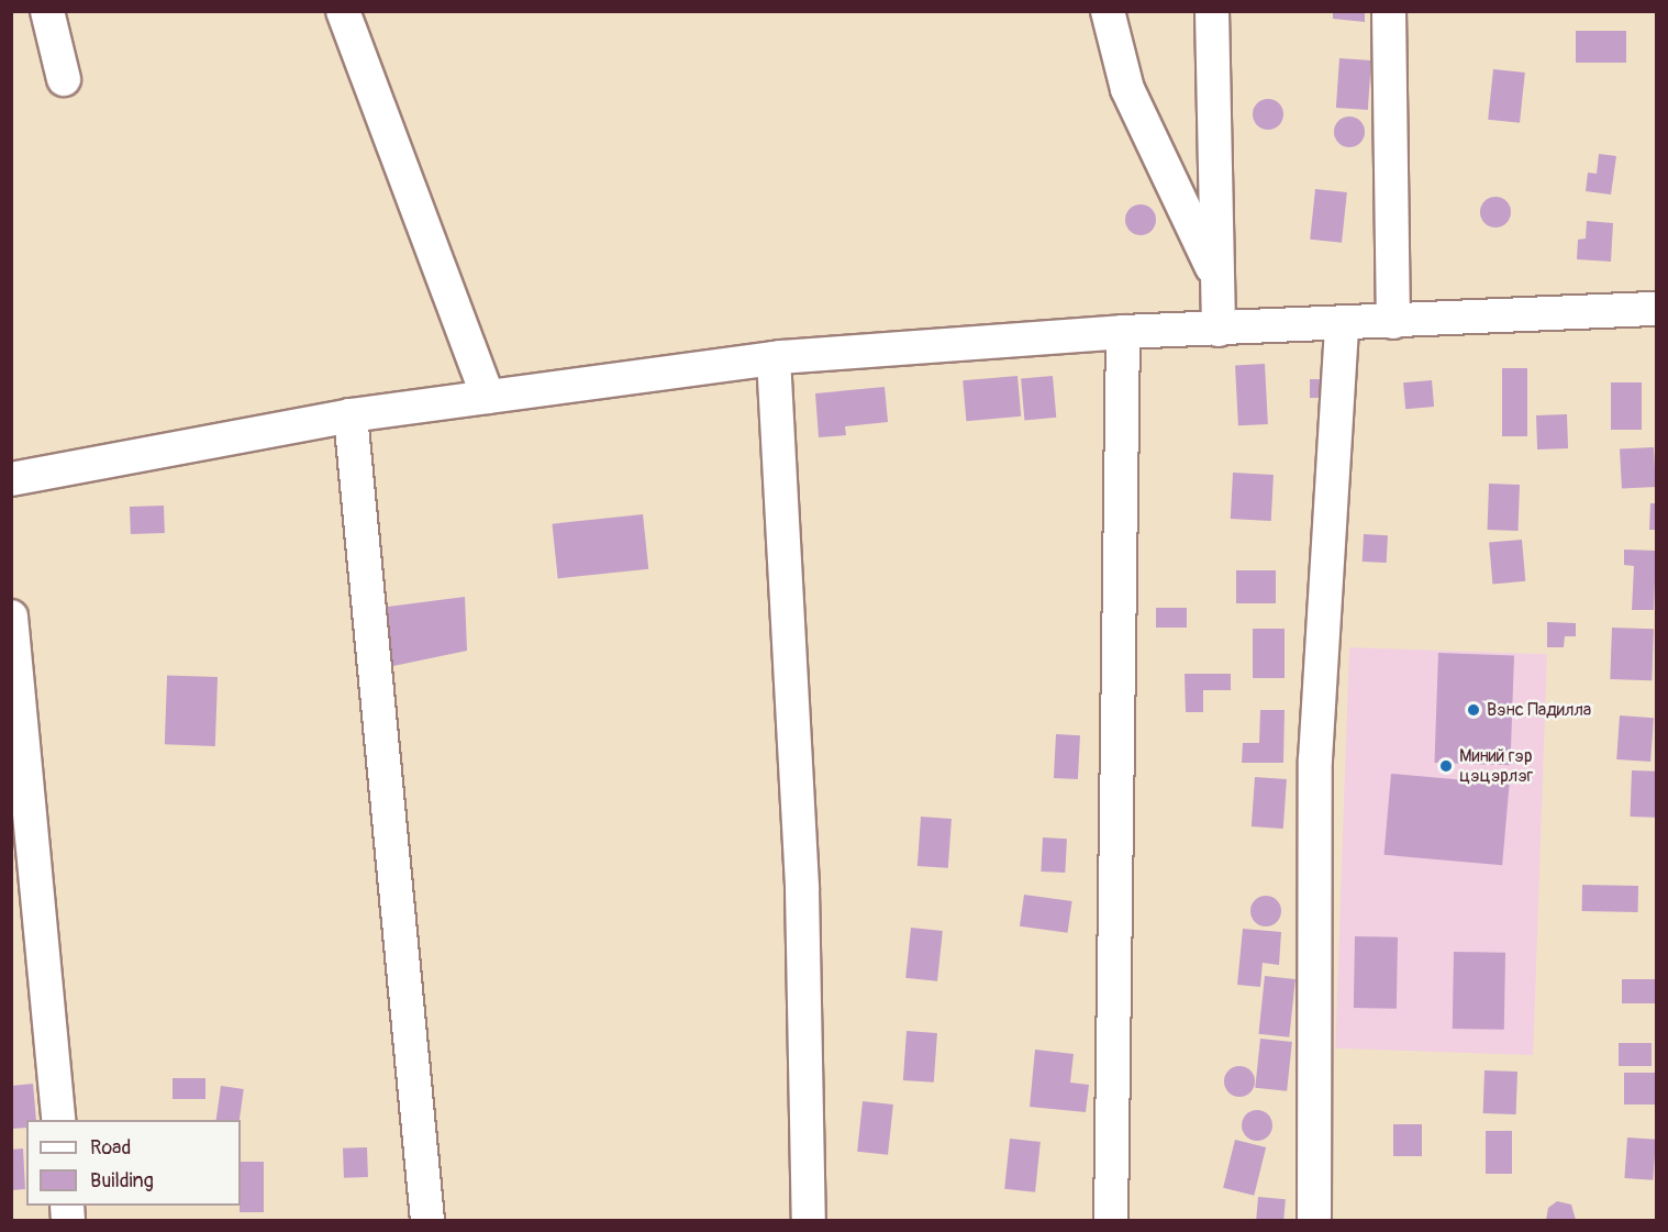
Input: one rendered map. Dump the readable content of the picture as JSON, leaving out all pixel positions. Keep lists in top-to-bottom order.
{
  "places": ["Вэнс Падилла", "Миний гэр цэцэрлэг"],
  "legend": ["Road", "Building"]
}
